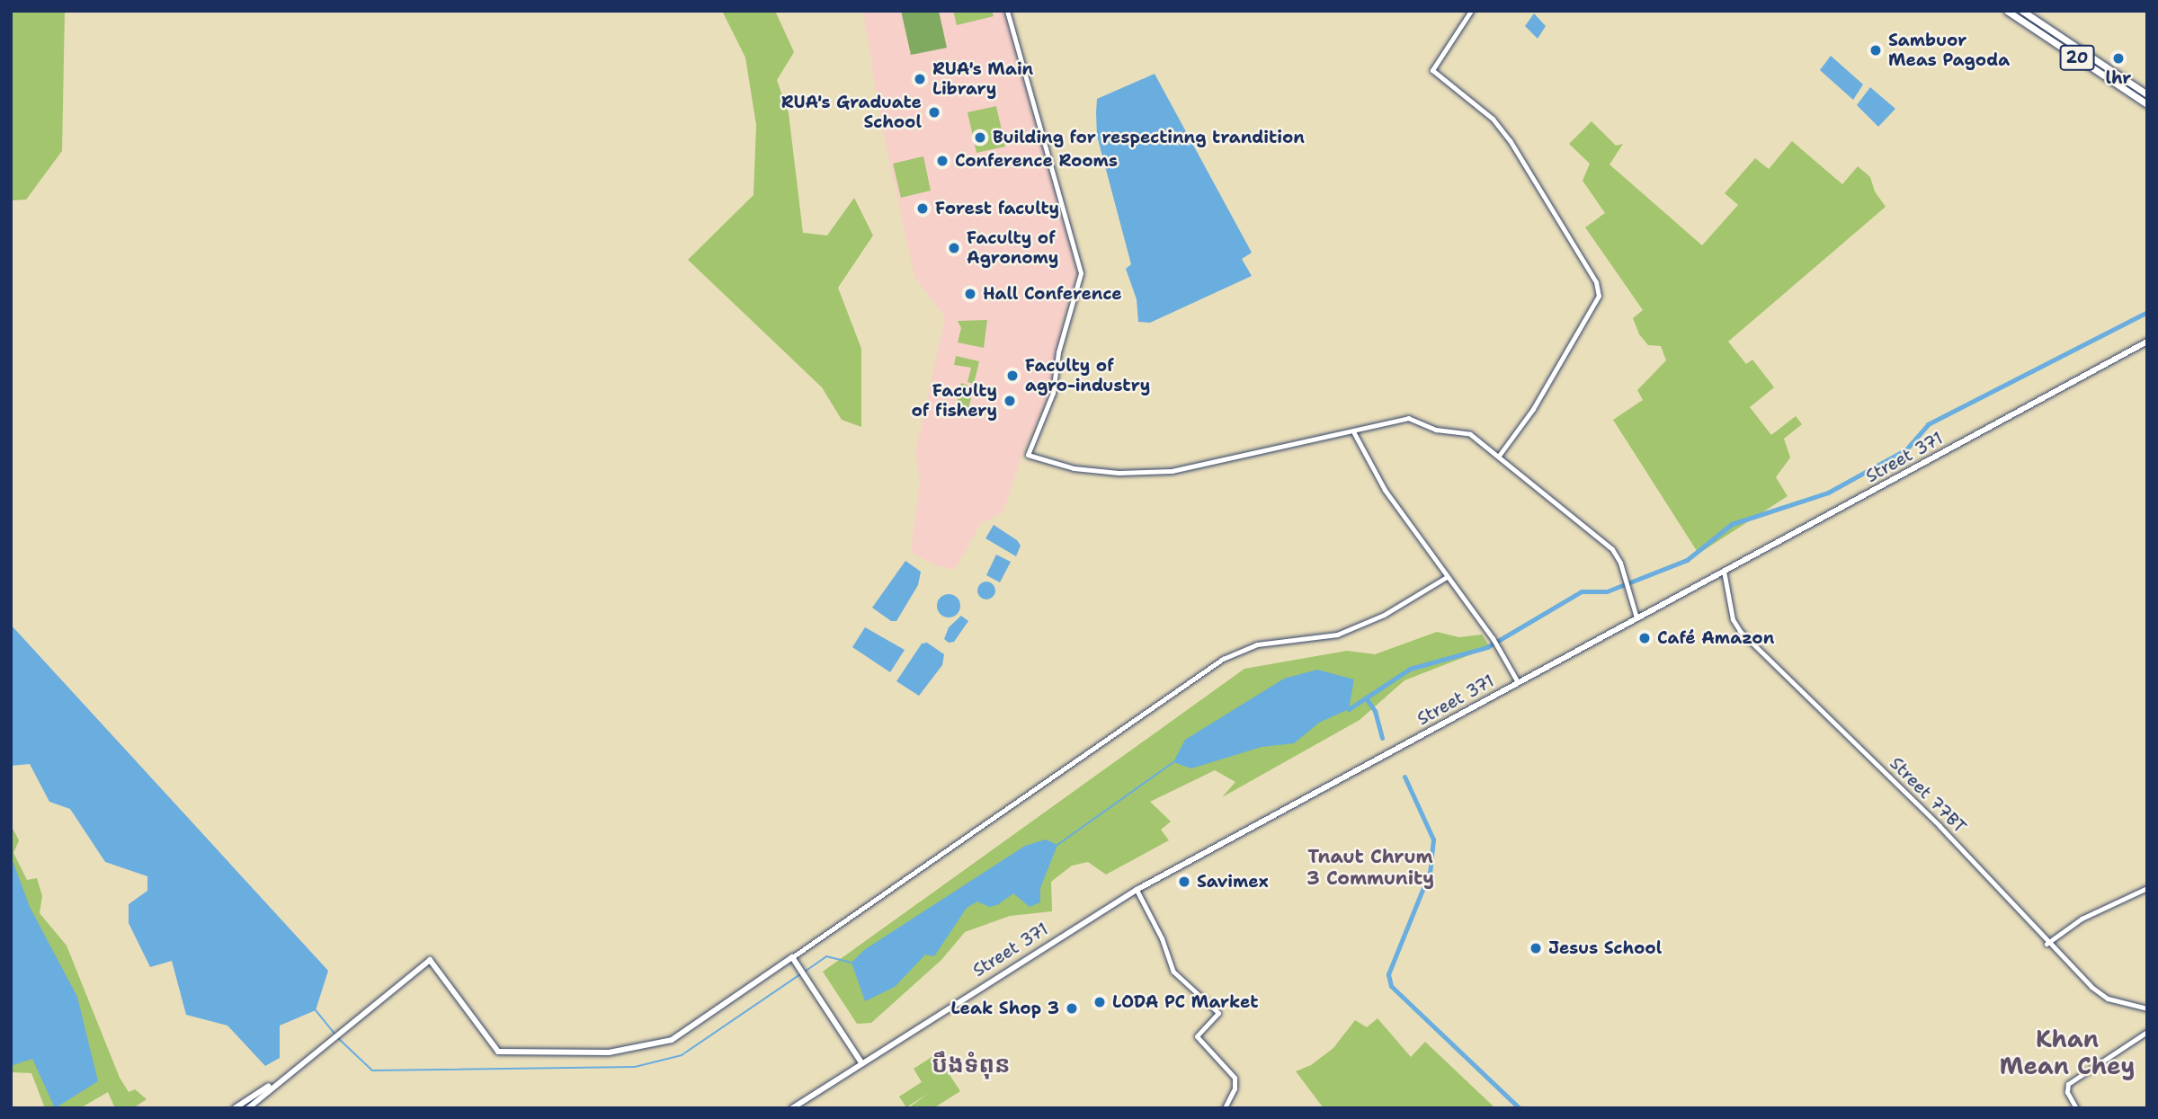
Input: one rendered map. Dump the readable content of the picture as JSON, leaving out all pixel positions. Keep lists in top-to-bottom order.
{
  "streets": {
    "main road": ["20", "Street 371"],
    "street": ["Street 77BT"]
  },
  "crossings": [
    ["Street 371", "Street 77BT"]
  ],
  "districts": ["Tnaut Chrum 3 Community", "Khan Mean Chey", "បឹងទំពុន"],
  "places": [
    "Sambuor Meas Pagoda",
    "lhr",
    "RUA's Main Library",
    "RUA's Graduate School",
    "Building for respectinng trandition",
    "Conference Rooms",
    "Forest faculty",
    "Faculty of Agronomy",
    "Hall Conference",
    "Faculty of agro-industry",
    "Faculty of fishery",
    "Café Amazon",
    "Savimex",
    "Jesus School",
    "LODA PC Market",
    "Leak Shop 3"
  ]
}
